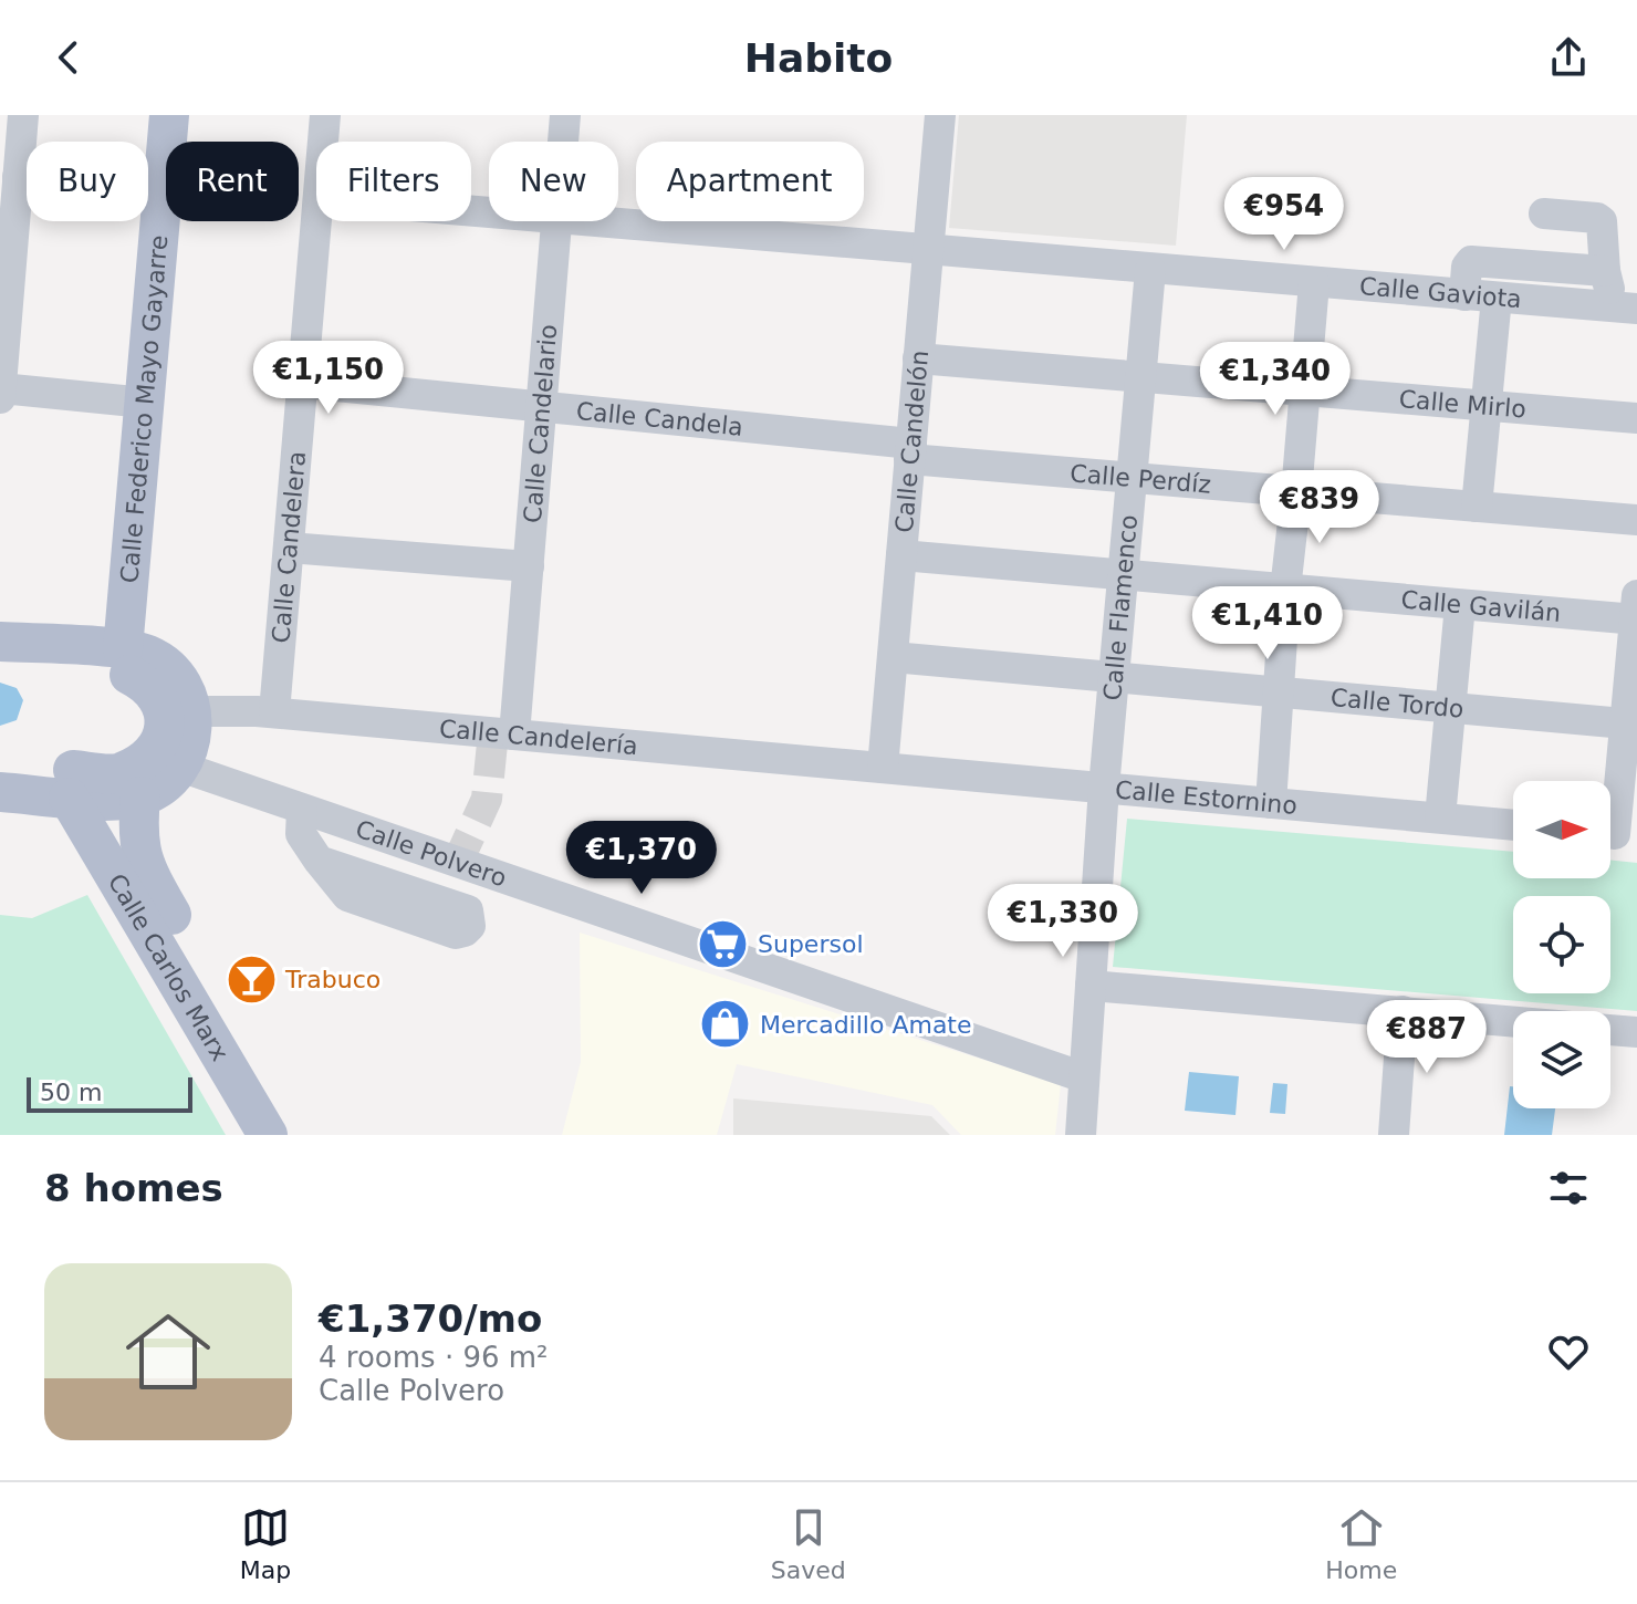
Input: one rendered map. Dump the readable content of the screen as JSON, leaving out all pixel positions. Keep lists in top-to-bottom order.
{
  "streets": {
    "main road": ["Calle Federico Mayo Gayarre", "Calle Carlos Marx"],
    "street": [
      "Calle Gaviota",
      "Calle Mirlo",
      "Calle Candela",
      "Calle Candelario",
      "Calle Candelón",
      "Calle Perdíz",
      "Calle Candelera",
      "Calle Gavilán",
      "Calle Flamenco",
      "Calle Tordo",
      "Calle Candelería",
      "Calle Estornino",
      "Calle Polvero"
    ]
  },
  "crossings": [
    ["Calle Gaviota", "Calle Candelón"],
    ["Calle Gaviota", "Calle Flamenco"],
    ["Calle Mirlo", "Calle Candelón"],
    ["Calle Mirlo", "Calle Flamenco"],
    ["Calle Candela", "Calle Candelario"],
    ["Calle Candela", "Calle Candelón"],
    ["Calle Candela", "Calle Perdíz"],
    ["Calle Candela", "Calle Candelera"],
    ["Calle Candelario", "Calle Candelería"],
    ["Calle Candelón", "Calle Perdíz"],
    ["Calle Candelón", "Calle Gavilán"],
    ["Calle Candelón", "Calle Tordo"],
    ["Calle Candelón", "Calle Candelería"],
    ["Calle Candelón", "Calle Estornino"],
    ["Calle Perdíz", "Calle Flamenco"],
    ["Calle Candelera", "Calle Candelería"],
    ["Calle Gavilán", "Calle Flamenco"],
    ["Calle Flamenco", "Calle Tordo"],
    ["Calle Flamenco", "Calle Estornino"],
    ["Calle Flamenco", "Calle Polvero"],
    ["Calle Candelería", "Calle Estornino"]
  ],
  "places": {
    "supermarket": ["Supersol"],
    "bar": ["Trabuco"],
    "shop": ["Mercadillo Amate"]
  },
  "scale_bar": "50 m",
  "north": "right",
  "page": {
    "header": "Habito",
    "chip": [
      "Buy",
      "Rent",
      "Filters",
      "New",
      "Apartment"
    ],
    "price": [
      "€954",
      "€1,150",
      "€1,340",
      "€839",
      "€1,410",
      "€1,370",
      "€1,330",
      "€887"
    ],
    "scale": "50 m",
    "heading": "8 homes",
    "list": [
      {
        "name": "€1,370/mo",
        "note": "4 rooms · 96 m² · Calle Polvero"
      }
    ],
    "tabs": ["Map", "Saved", "Home"]
  }
}
